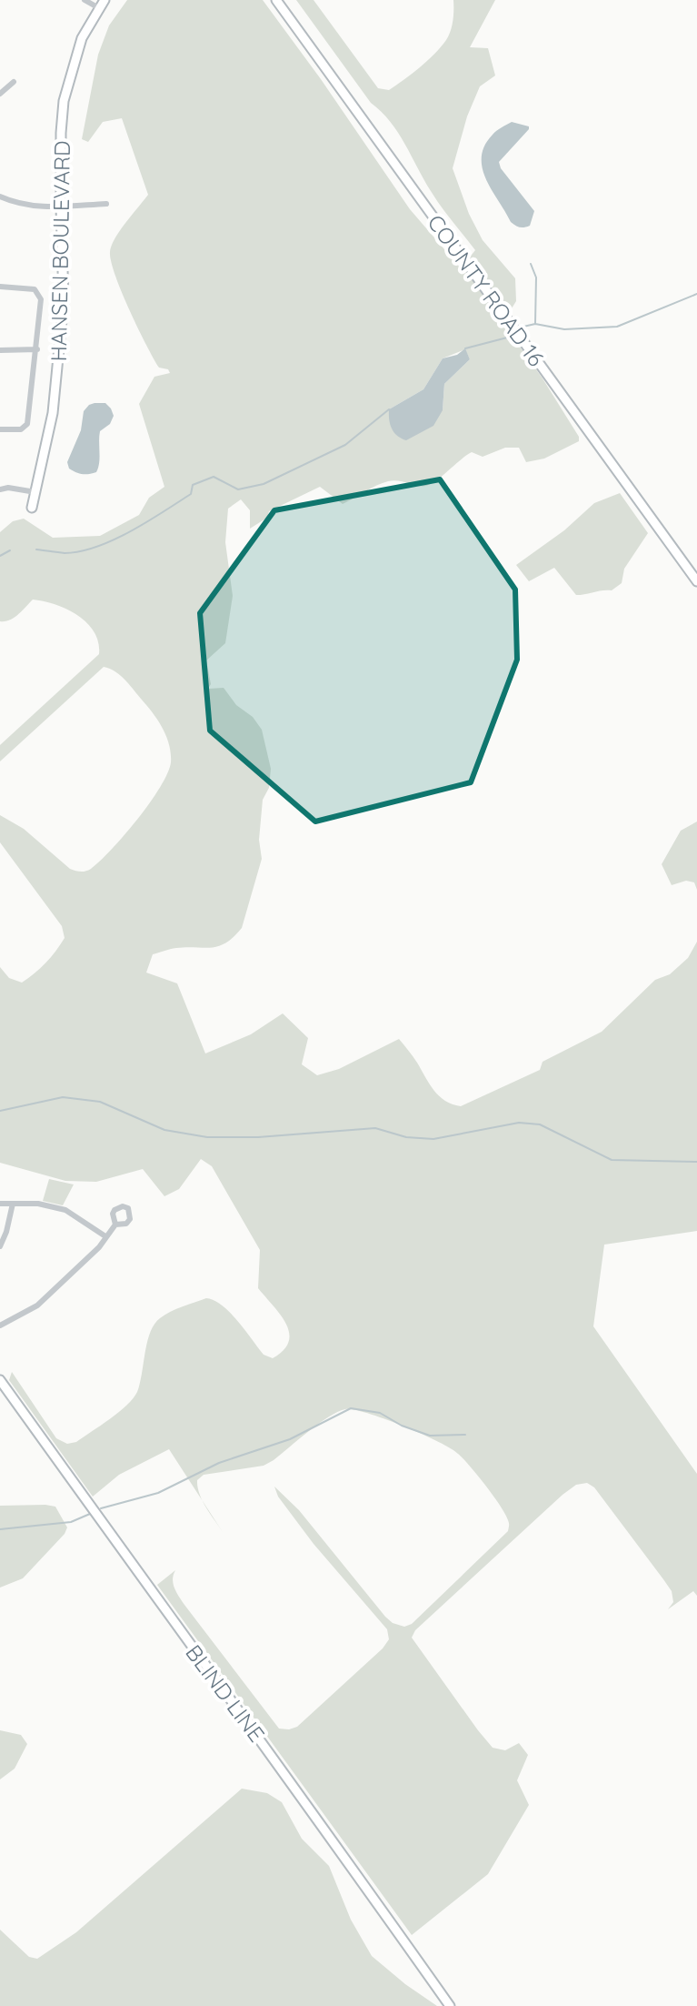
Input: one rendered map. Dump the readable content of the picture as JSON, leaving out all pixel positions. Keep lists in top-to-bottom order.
{
  "streets": {
    "street": ["HANSEN BOULEVARD", "COUNTY ROAD 16", "BLIND LINE"]
  }
}
